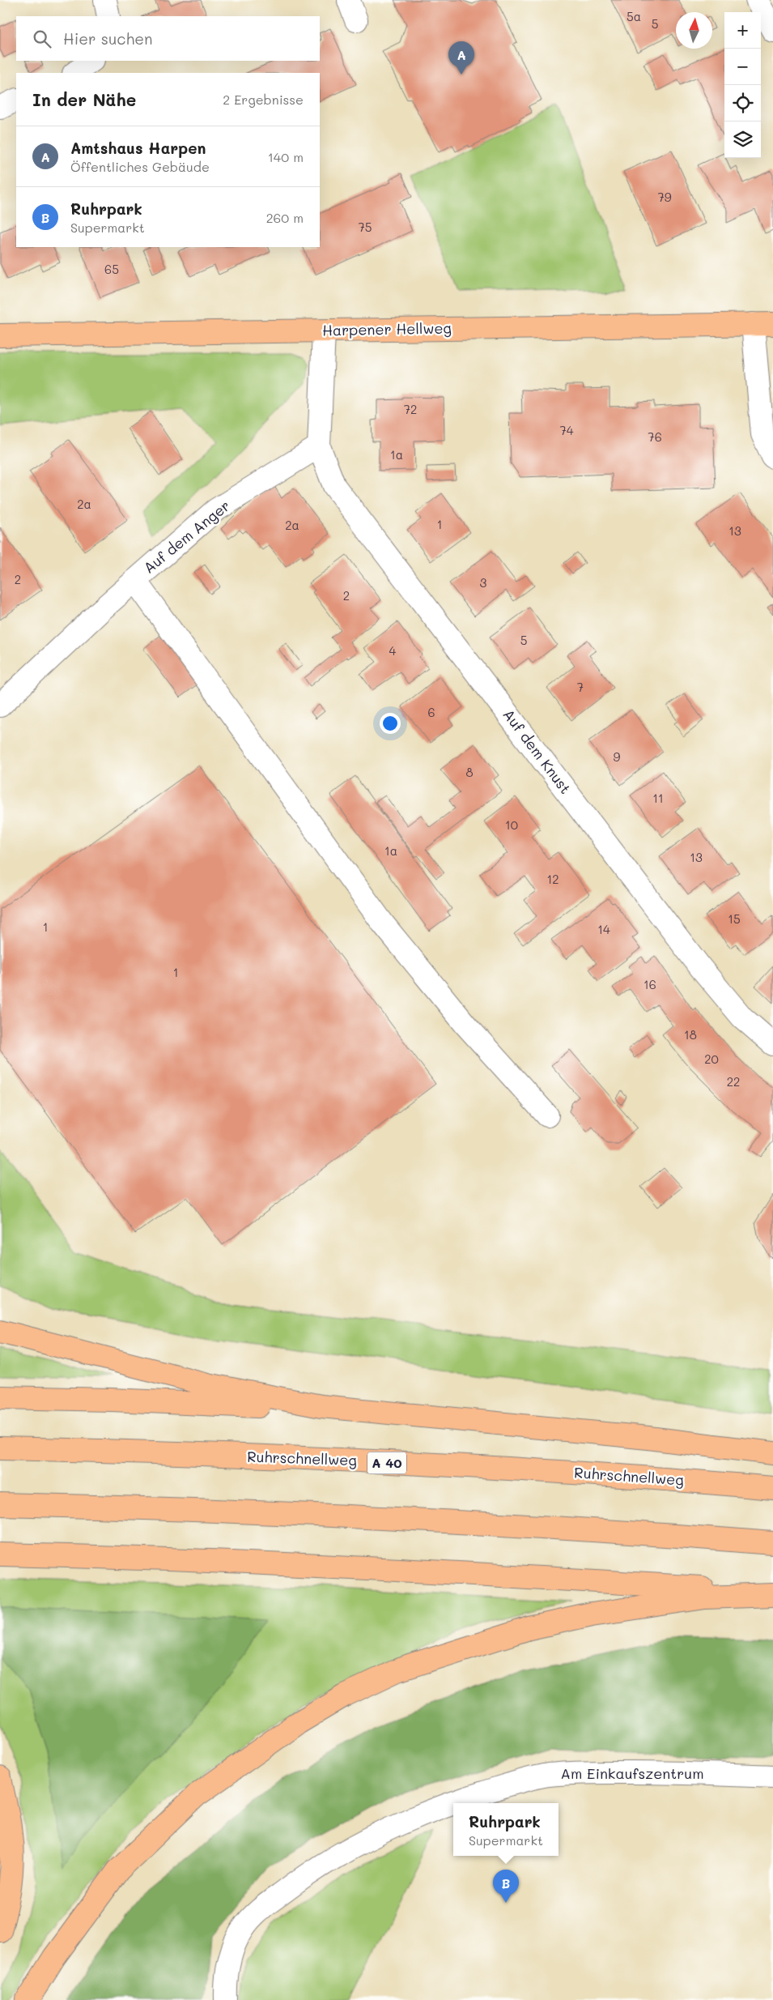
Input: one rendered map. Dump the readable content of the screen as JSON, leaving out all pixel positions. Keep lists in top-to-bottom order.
{
  "streets": {
    "main road": ["Harpener Hellweg", "Ruhrschnellweg", "A 40"],
    "street": ["Auf dem Anger", "Auf dem Knust", "Am Einkaufszentrum"]
  },
  "crossings": [
    ["Auf dem Anger", "Auf dem Knust"]
  ],
  "house_numbers": [
    "5a",
    "5",
    "79",
    "75",
    "65",
    "72",
    "74",
    "76",
    "1a",
    "2a",
    "1",
    "2a",
    "13",
    "2",
    "3",
    "2",
    "5",
    "4",
    "7",
    "6",
    "9",
    "8",
    "11",
    "10",
    "1a",
    "13",
    "12",
    "15",
    "1",
    "14",
    "1",
    "16",
    "18",
    "20",
    "22"
  ],
  "north": "top",
  "page": {
    "map_buttons": ["+", "−"],
    "search": "Hier suchen",
    "pins": ["A", "B"],
    "heading": ["In der Nähe", "2 Ergebnisse"],
    "list": [
      {
        "mark": "A",
        "name": "Amtshaus Harpen",
        "note": "Öffentliches Gebäude",
        "value": "140 m"
      },
      {
        "mark": "B",
        "name": "Ruhrpark",
        "note": "Supermarkt",
        "value": "260 m"
      }
    ],
    "popup": ["Ruhrpark", "Supermarkt"]
  }
}
